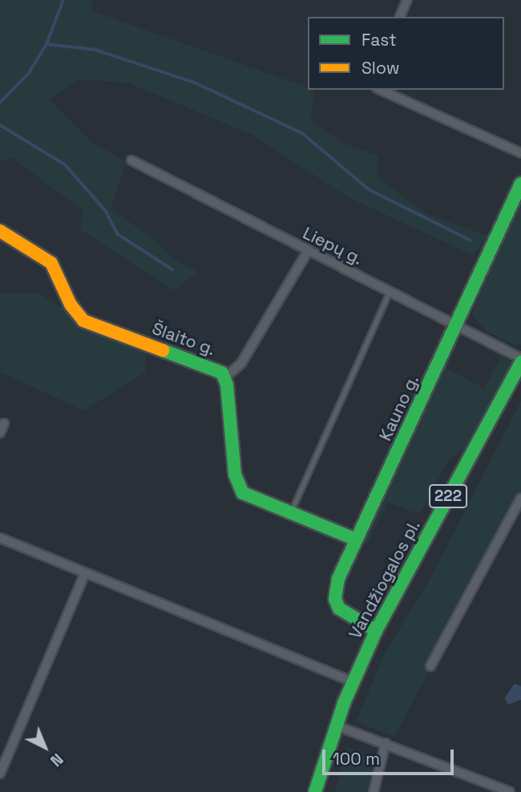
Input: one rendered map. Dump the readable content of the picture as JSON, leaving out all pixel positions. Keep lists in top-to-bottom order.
{
  "streets": {
    "street": [
      "Liepų g.",
      "Šlaito g.",
      "Kauno g.",
      "222",
      "Vandžiogalos pl."
    ]
  },
  "crossings": [
    ["Liepų g.", "Kauno g."],
    ["Liepų g.", "Vandžiogalos pl."],
    ["Šlaito g.", "Kauno g."],
    ["Kauno g.", "Vandžiogalos pl."]
  ],
  "legend": ["Fast", "Slow"],
  "scale_bar": "100 m",
  "north": "bottom right"
}
